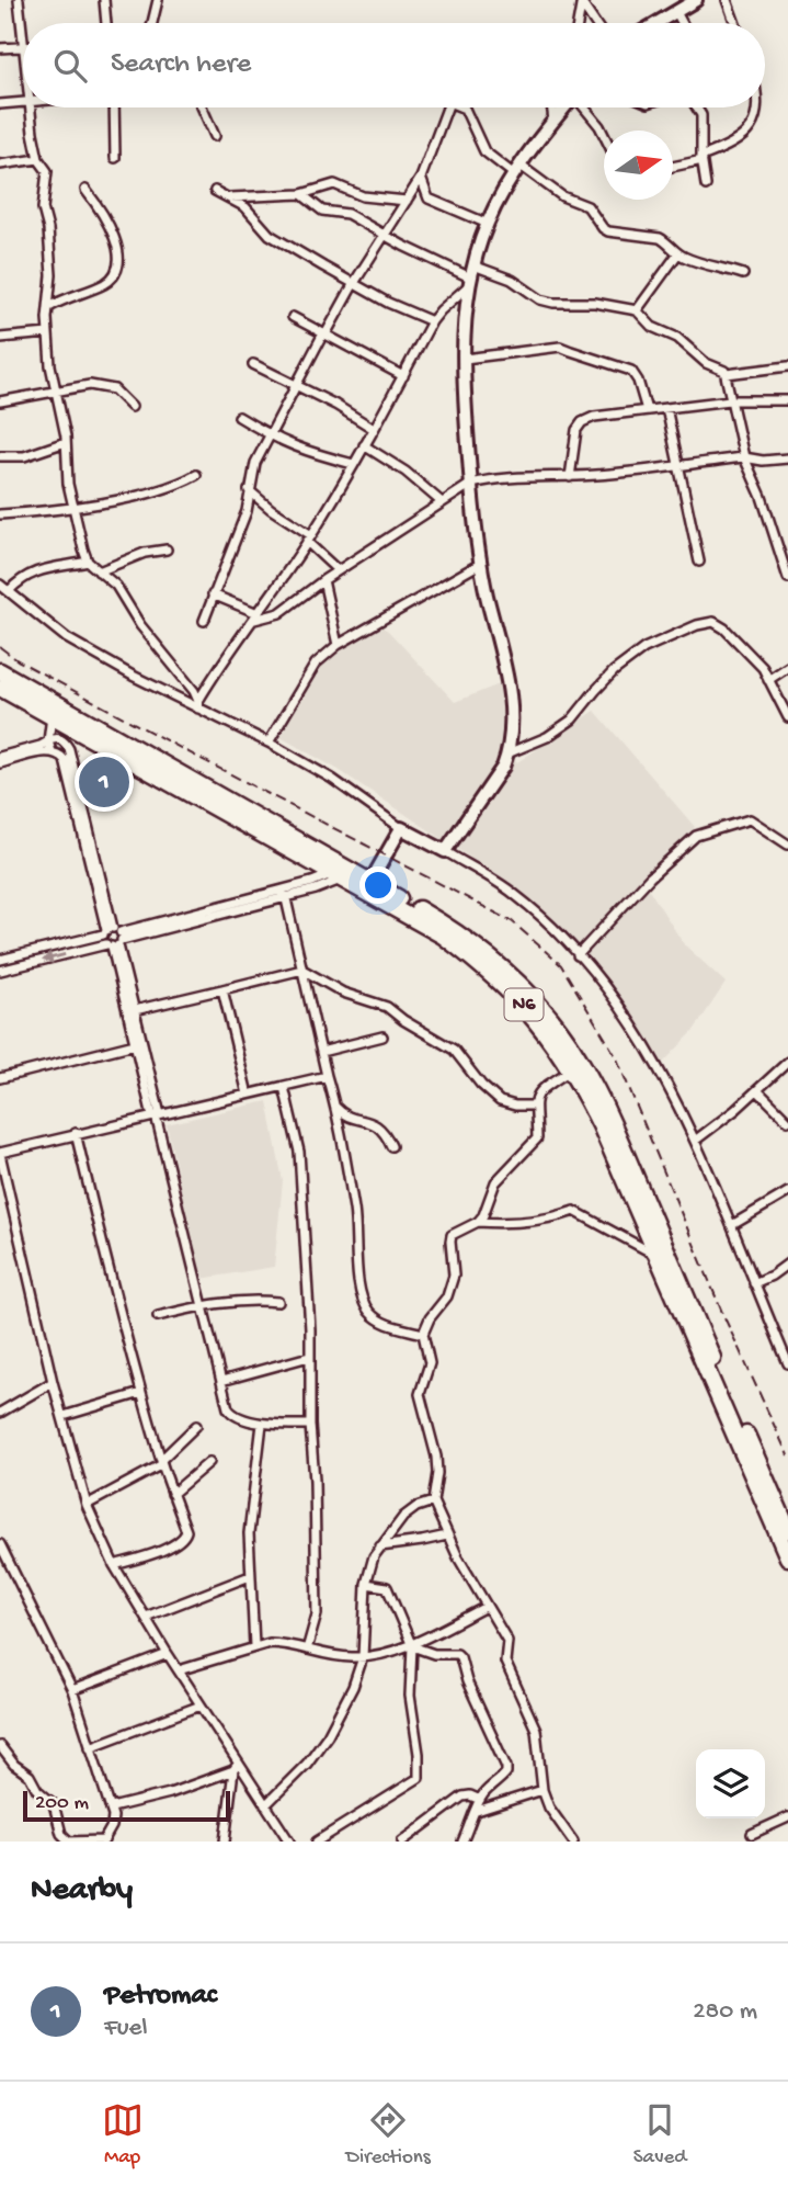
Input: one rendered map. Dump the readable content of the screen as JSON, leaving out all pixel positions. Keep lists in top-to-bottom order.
{
  "streets": {
    "highway": ["N6"]
  },
  "scale_bar": "200 m",
  "north": "right",
  "page": {
    "search": "Search here",
    "pins": "1",
    "scale": "200 m",
    "heading": "Nearby",
    "list": [
      {
        "mark": "1",
        "name": "Petromac",
        "note": "Fuel",
        "value": "280 m"
      }
    ],
    "nav": ["Map", "Directions", "Saved"]
  }
}
